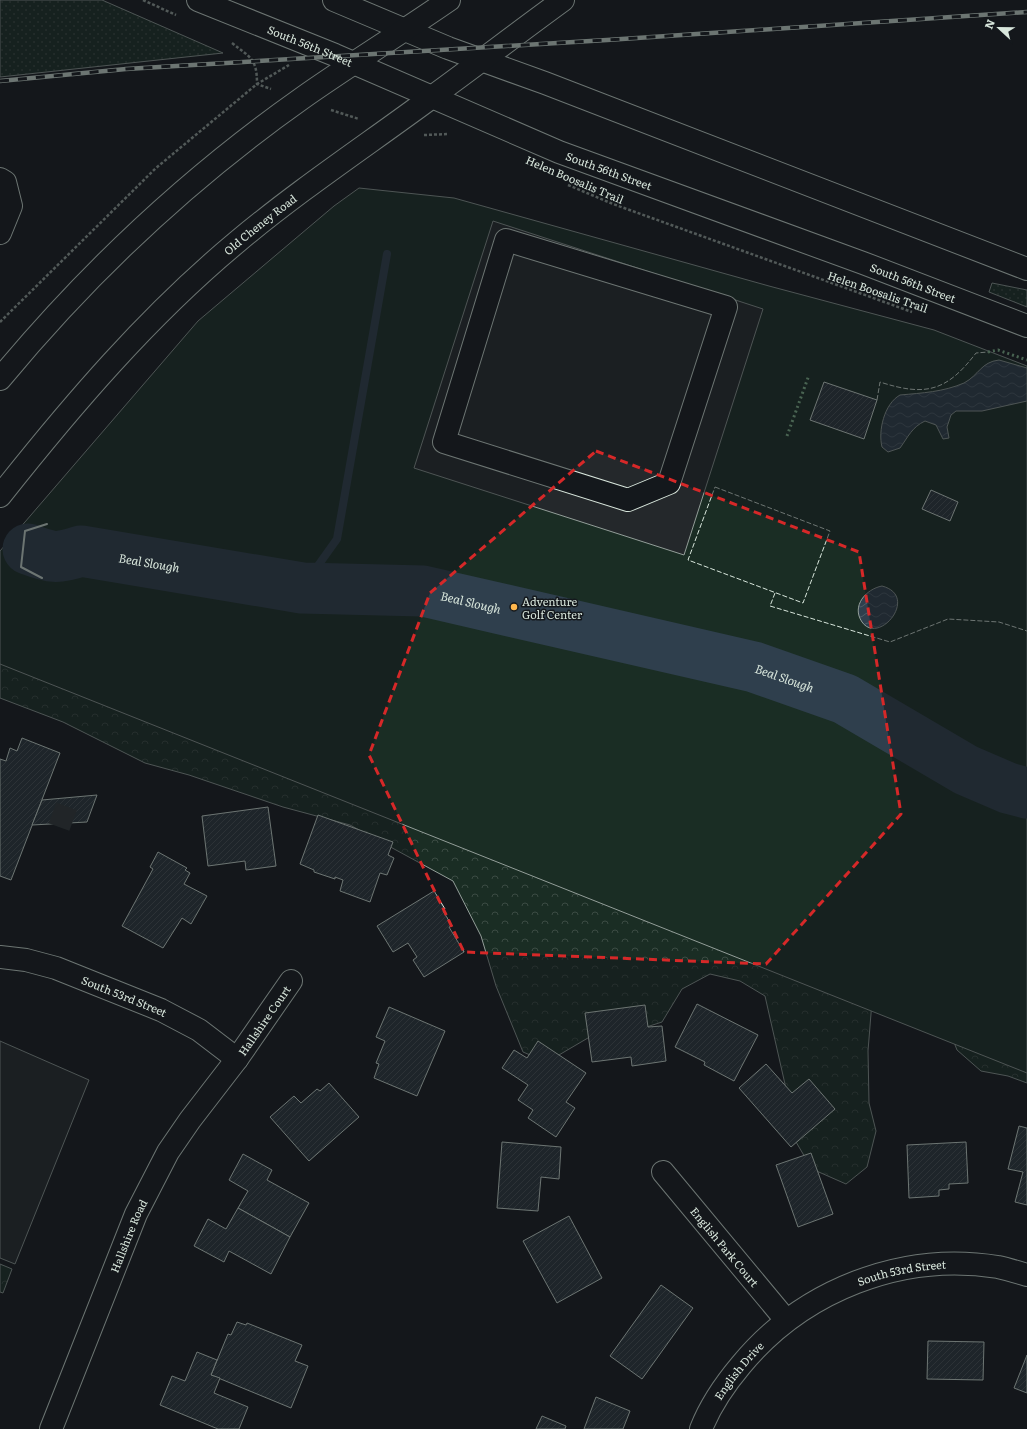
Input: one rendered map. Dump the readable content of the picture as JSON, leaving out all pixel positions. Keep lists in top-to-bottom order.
{
  "streets": {
    "main road": [
      "South 56th Street",
      "Old Cheney Road",
      "South 53rd Street",
      "Hallshire Court",
      "Hallshire Road",
      "English Park Court",
      "English Drive"
    ],
    "path": ["Helen Boosalis Trail"]
  },
  "crossings": [
    ["South 56th Street", "Old Cheney Road"],
    ["South 53rd Street", "Hallshire Court"],
    ["South 53rd Street", "Hallshire Road"],
    ["South 53rd Street", "English Park Court"],
    ["South 53rd Street", "English Drive"],
    ["Hallshire Court", "Hallshire Road"],
    ["English Park Court", "English Drive"]
  ],
  "water": ["Beal Slough"],
  "places": ["Adventure Golf Center"],
  "north": "left"
}
